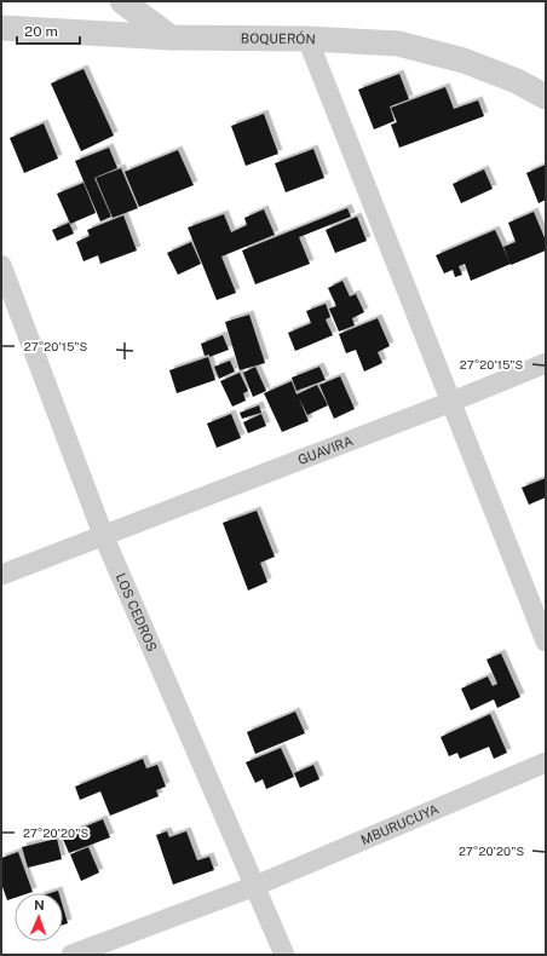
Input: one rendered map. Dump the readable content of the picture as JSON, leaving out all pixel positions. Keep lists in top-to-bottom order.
{
  "streets": {
    "street": [
      "BOQUERÓN",
      "GUAVIRA",
      "LOS CEDROS",
      "MBURUCUYA"
    ]
  },
  "crossings": [
    ["GUAVIRA", "LOS CEDROS"],
    ["LOS CEDROS", "MBURUCUYA"]
  ],
  "scale_bar": "20 m",
  "north": "top",
  "coordinates": ["27°20'15\"S", "27°20'20\"S"]
}
